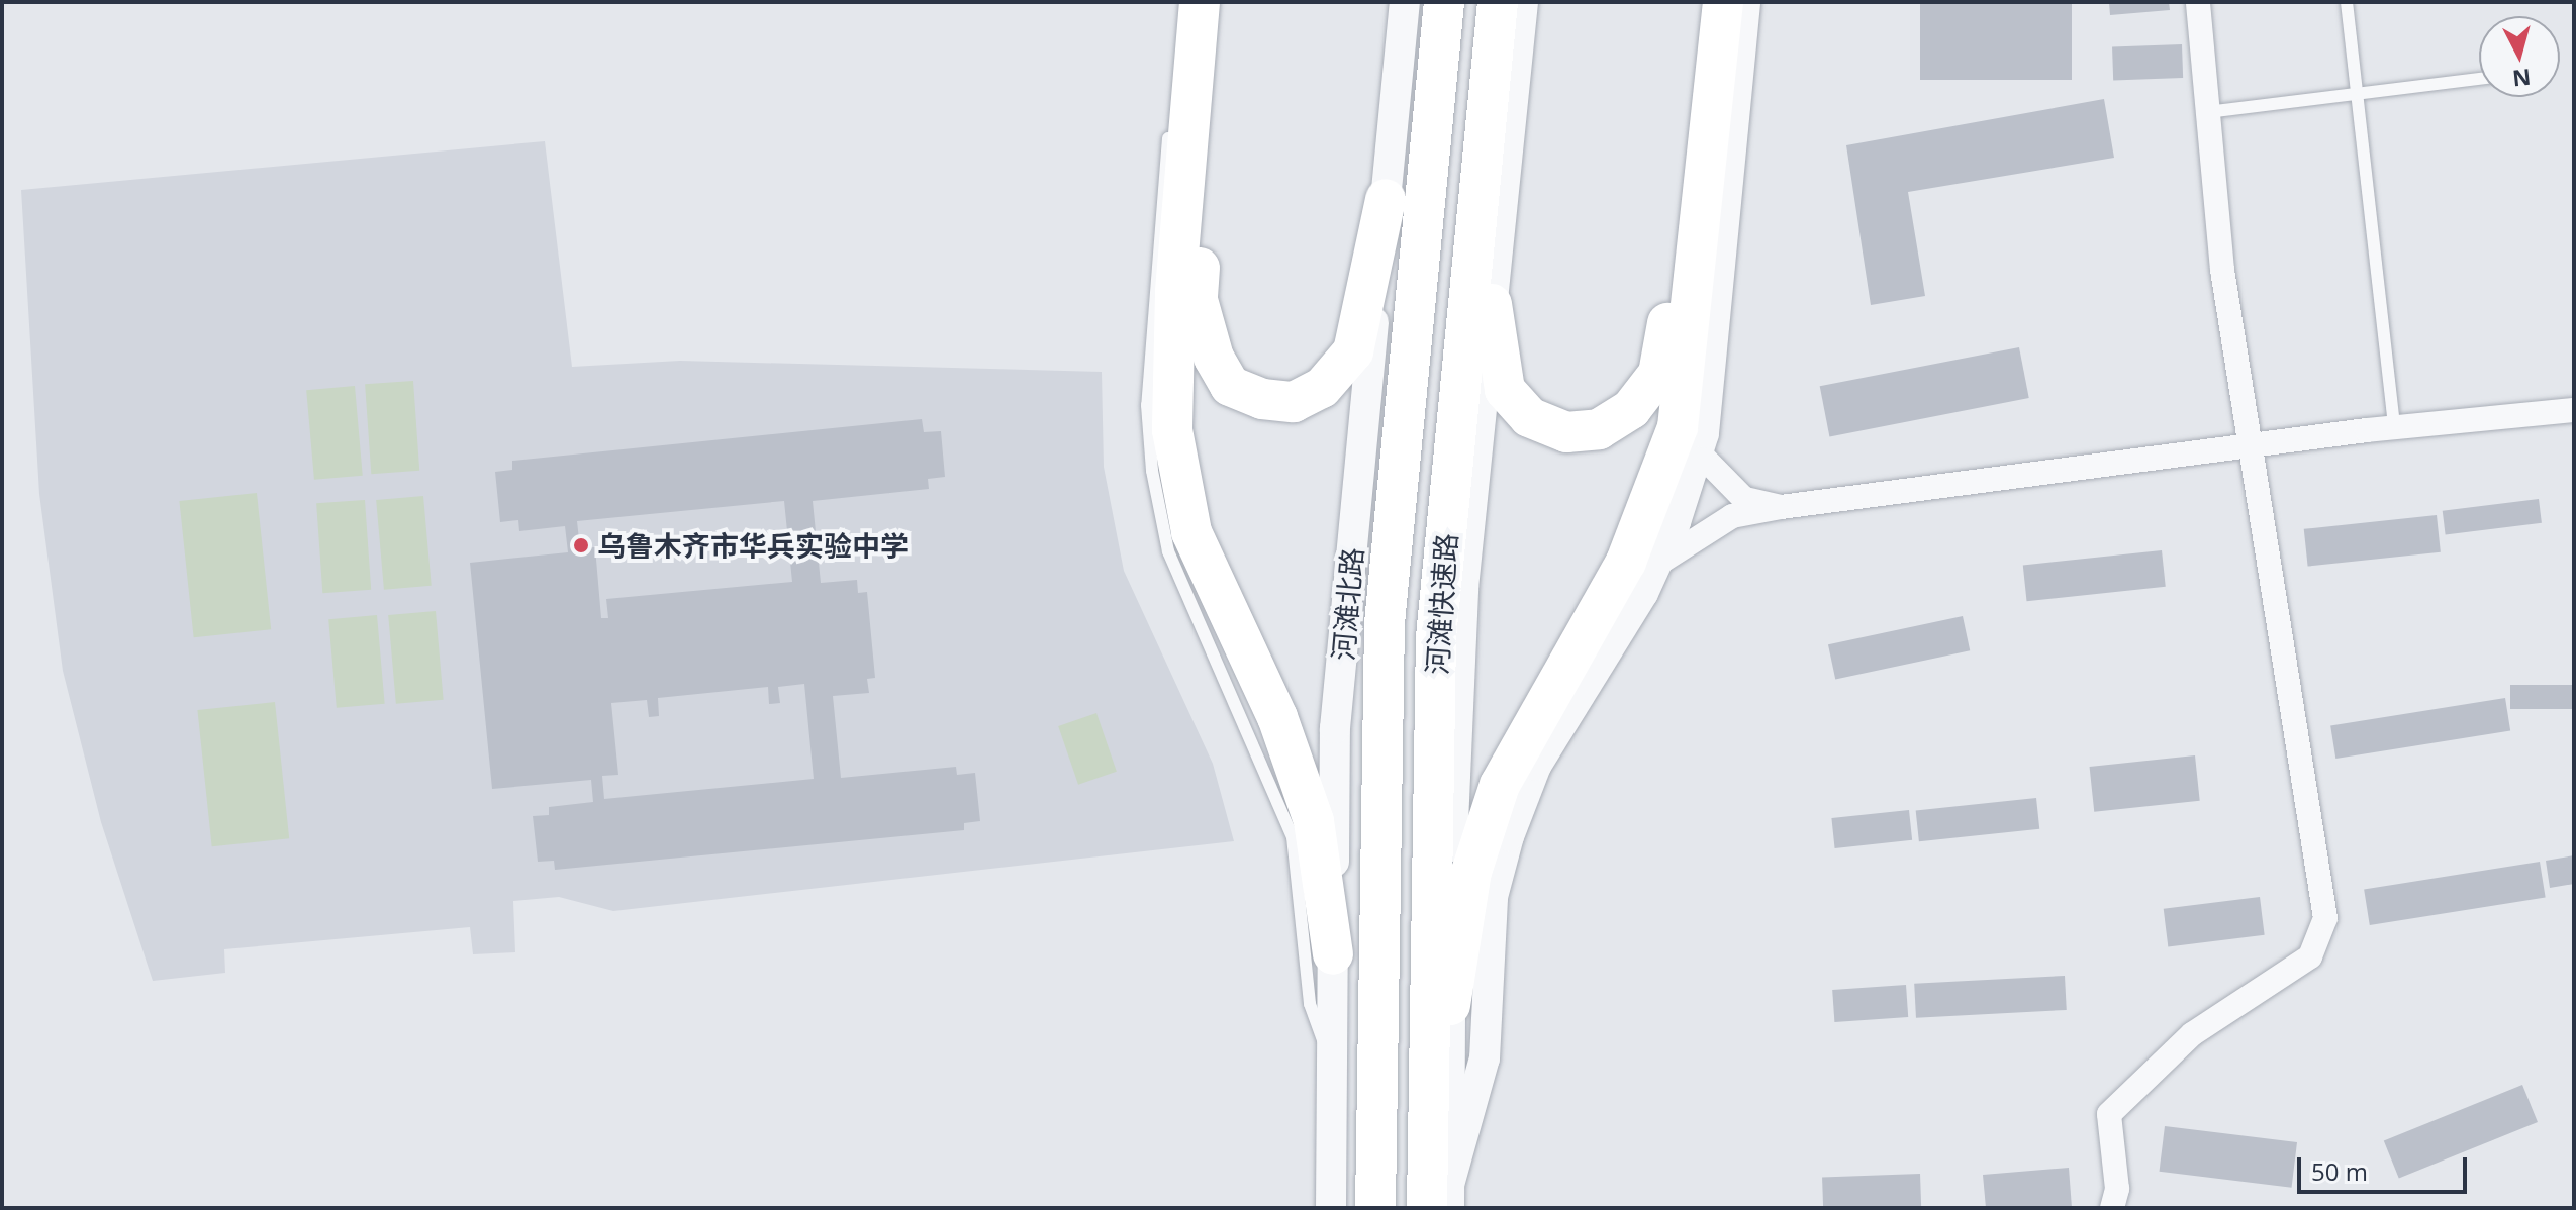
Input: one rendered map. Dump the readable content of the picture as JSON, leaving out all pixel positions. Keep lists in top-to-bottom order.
{
  "streets": {
    "highway": ["河滩快速路"],
    "street": ["河滩北路"]
  },
  "places": ["乌鲁木齐市华兵实验中学"],
  "scale_bar": "50 m",
  "north": "bottom"
}
